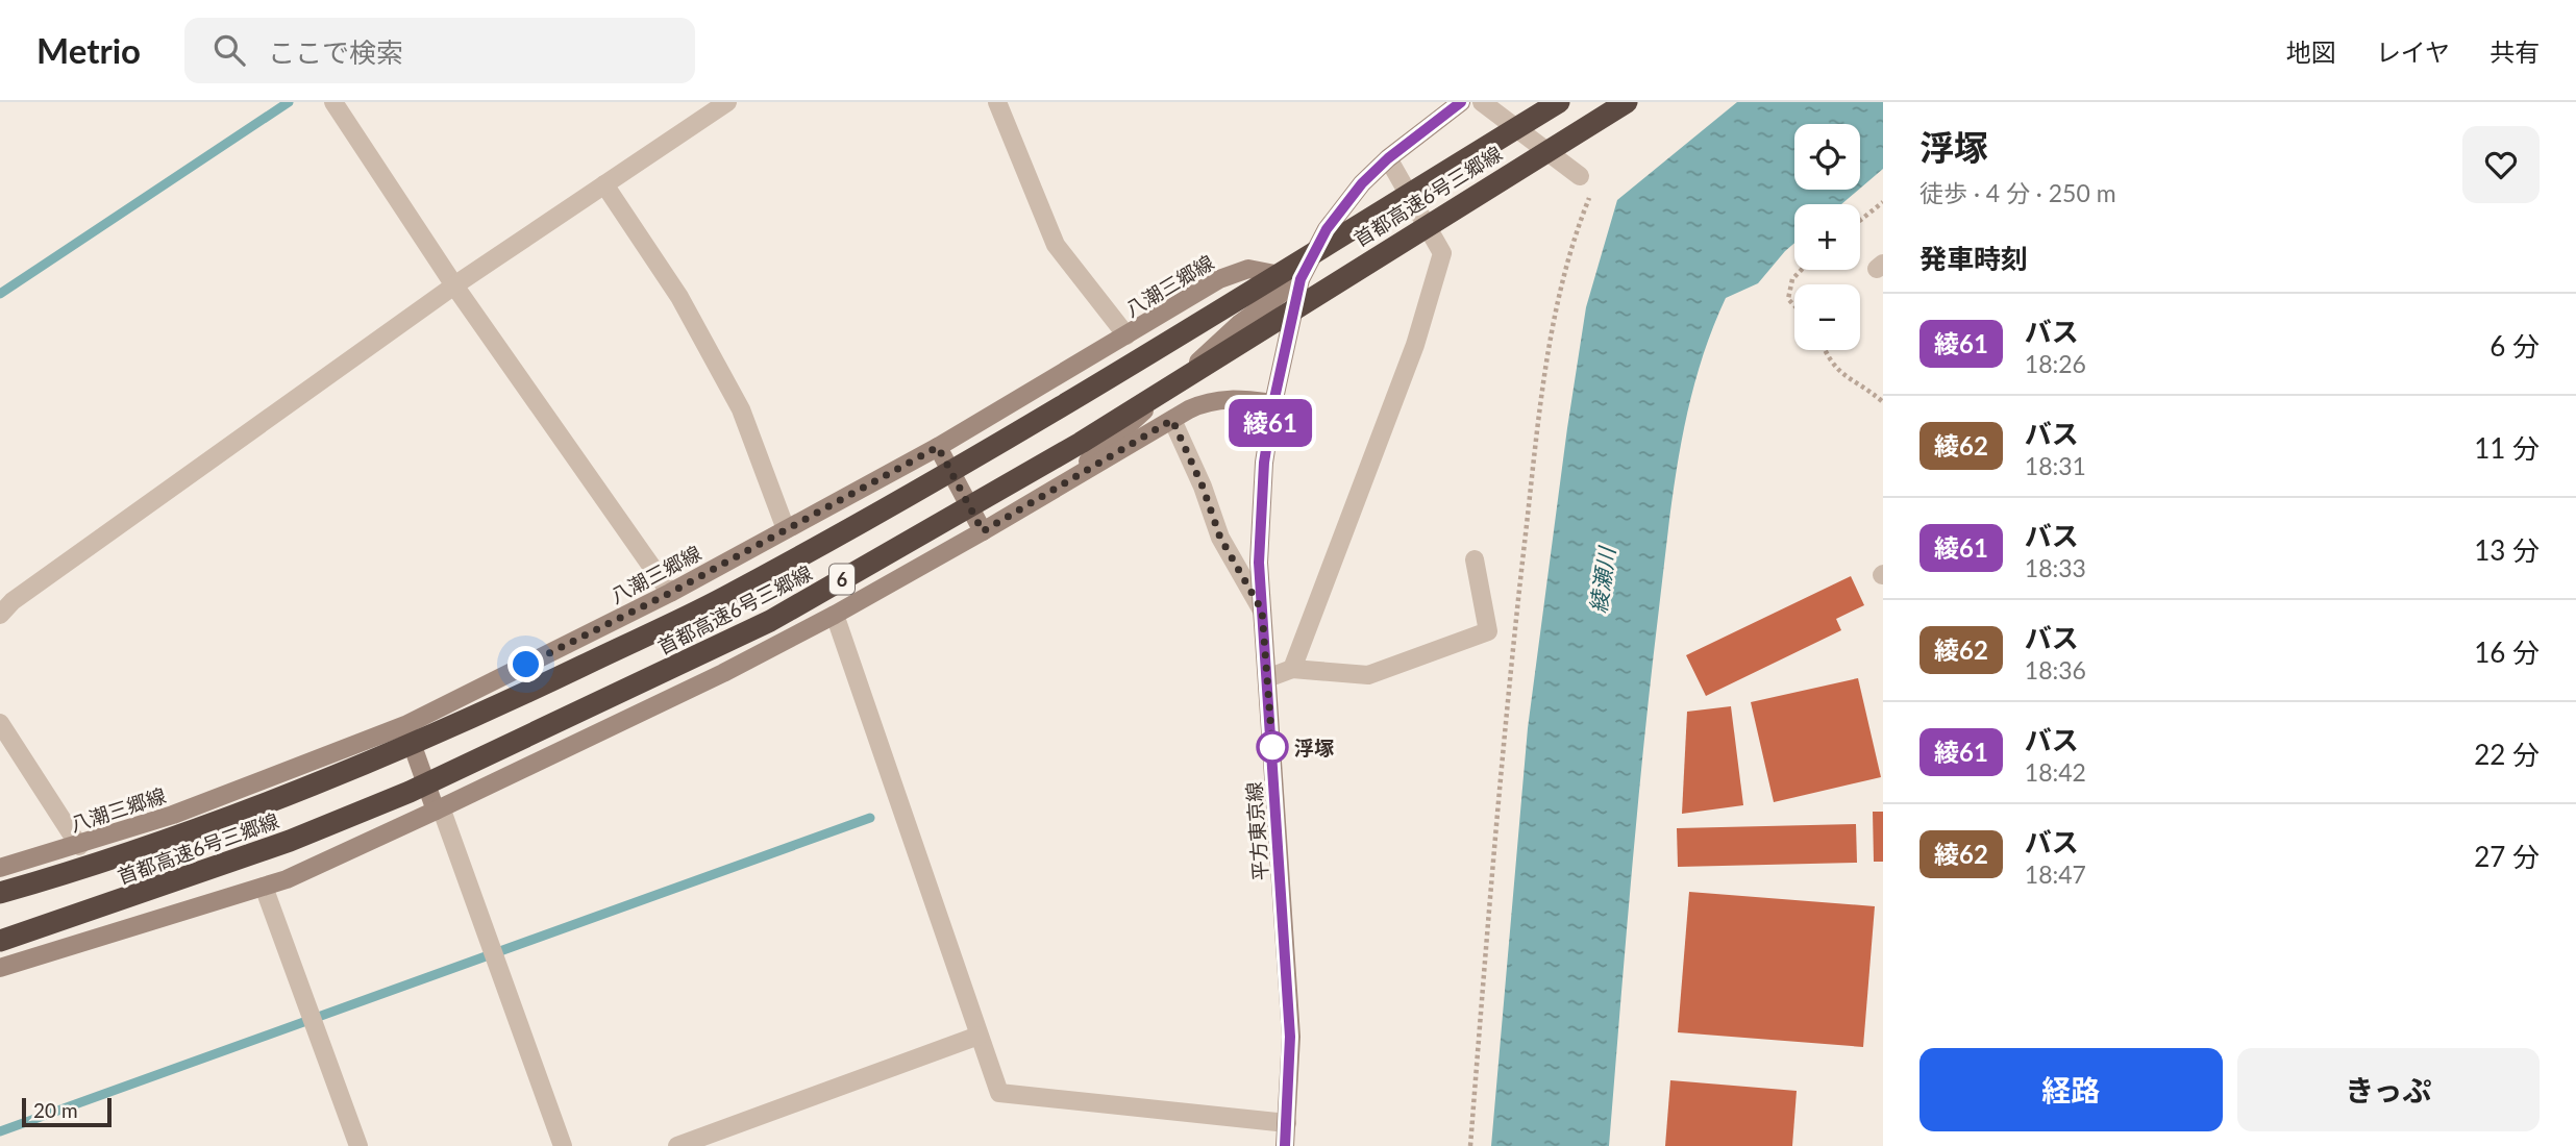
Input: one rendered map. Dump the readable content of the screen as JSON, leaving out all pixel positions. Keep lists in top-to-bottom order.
{
  "streets": {
    "highway": ["首都高速6号三郷線", "6"],
    "main road": ["八潮三郷線", "平方東京線"]
  },
  "crossings": [
    ["八潮三郷線", "平方東京線"]
  ],
  "water": ["綾瀬川"],
  "places": ["浮塚"],
  "lines": ["bus line 綾61"],
  "scale_bar": "20 m",
  "page": {
    "header": "Metrio",
    "search": "ここで検索",
    "nav": ["地図", "レイヤ", "共有"],
    "on_map": "綾61",
    "heading": [
      ["浮塚", "徒歩 · 4 分 · 250 m"],
      "発車時刻"
    ],
    "map_buttons": ["+", "−"],
    "list": [
      {
        "mark": "綾61",
        "name": "バス",
        "note": "18:26",
        "value": "6 分"
      },
      {
        "mark": "綾62",
        "name": "バス",
        "note": "18:31",
        "value": "11 分"
      },
      {
        "mark": "綾61",
        "name": "バス",
        "note": "18:33",
        "value": "13 分"
      },
      {
        "mark": "綾62",
        "name": "バス",
        "note": "18:36",
        "value": "16 分"
      },
      {
        "mark": "綾61",
        "name": "バス",
        "note": "18:42",
        "value": "22 分"
      },
      {
        "mark": "綾62",
        "name": "バス",
        "note": "18:47",
        "value": "27 分"
      }
    ],
    "buttons": ["経路", "きっぷ"],
    "scale": "20 m"
  }
}
